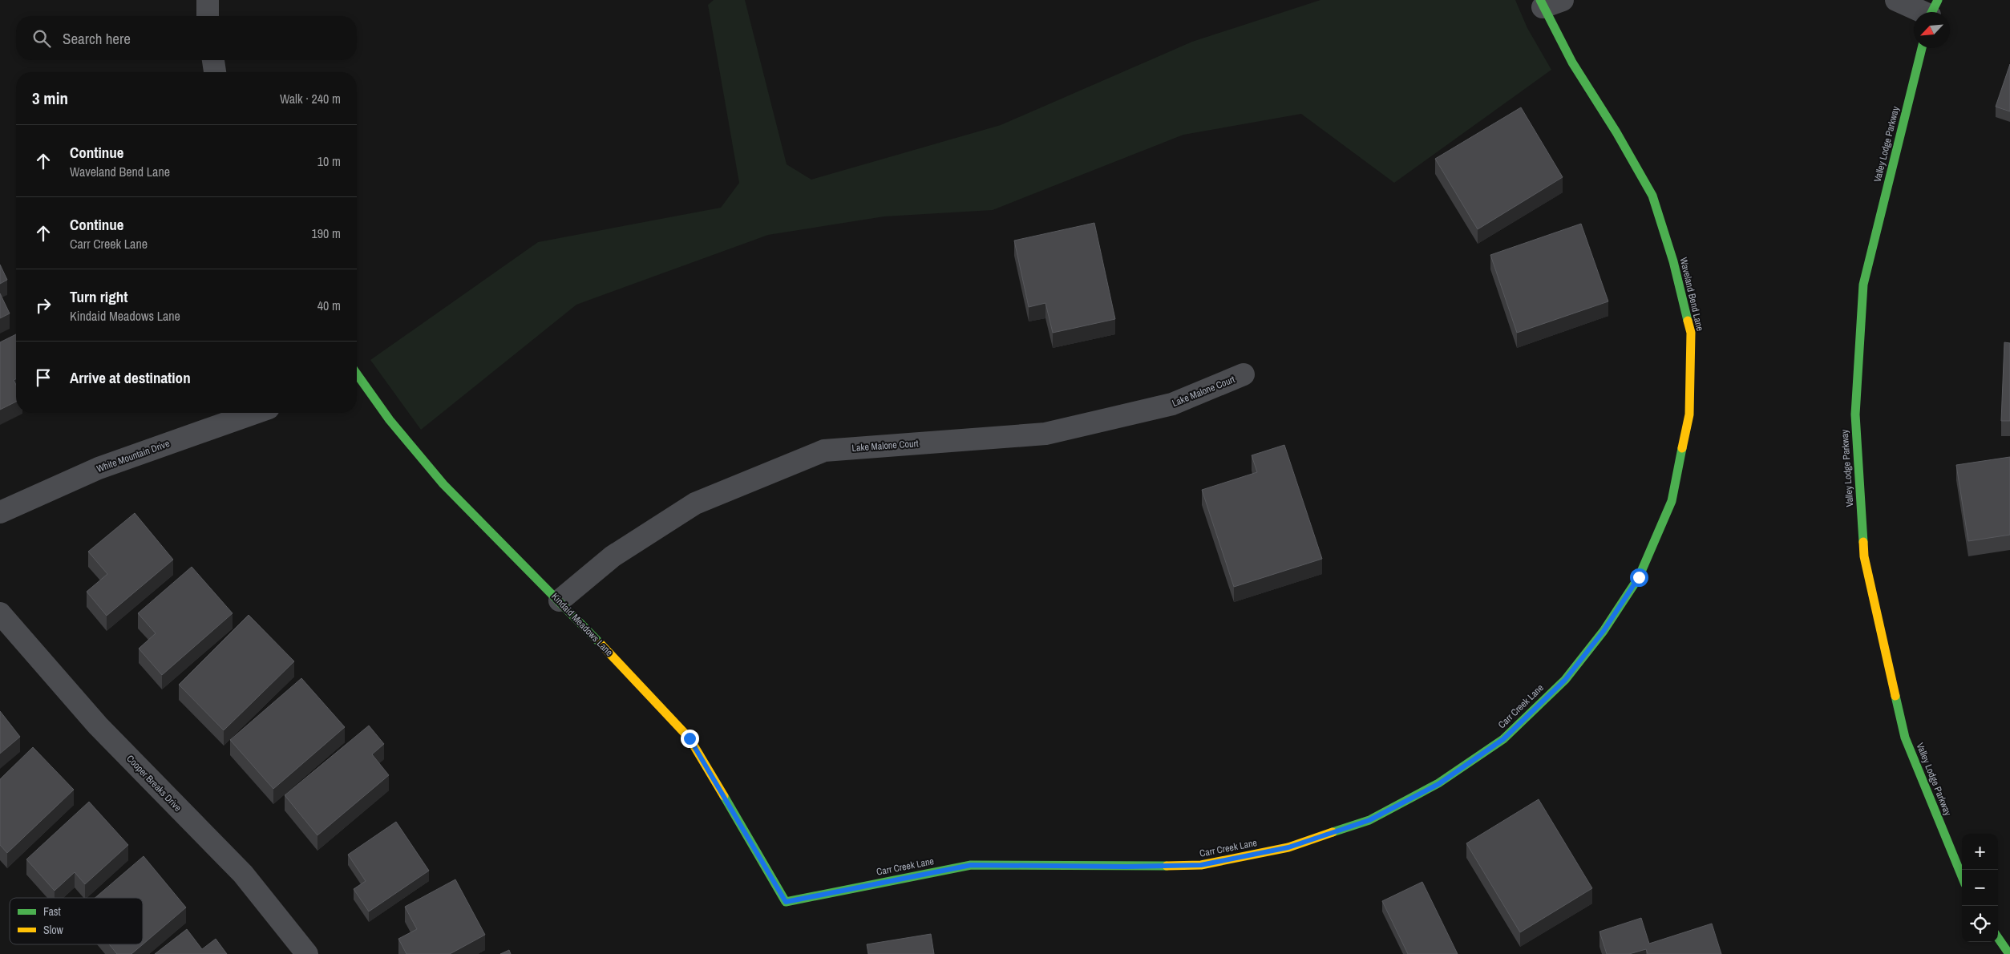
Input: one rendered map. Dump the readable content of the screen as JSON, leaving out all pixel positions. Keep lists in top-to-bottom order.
{
  "streets": {
    "street": [
      "Valley Lodge Parkway",
      "Waveland Bend Lane",
      "Lake Malone Court",
      "White Mountain Drive",
      "Kindaid Meadows Lane",
      "Carr Creek Lane",
      "Cooper Breaks Drive"
    ]
  },
  "crossings": [
    ["Waveland Bend Lane", "Carr Creek Lane"],
    ["Lake Malone Court", "Kindaid Meadows Lane"],
    ["Kindaid Meadows Lane", "Carr Creek Lane"]
  ],
  "legend": ["Fast", "Slow"],
  "north": "bottom left",
  "page": {
    "search": "Search here",
    "heading": ["3 min", "Walk · 240 m"],
    "list": [
      ["Continue", "Waveland Bend Lane", "10 m"],
      ["Continue", "Carr Creek Lane", "190 m"],
      ["Turn right", "Kindaid Meadows Lane", "40 m"],
      "Arrive at destination"
    ],
    "map_buttons": ["+", "−"]
  }
}
